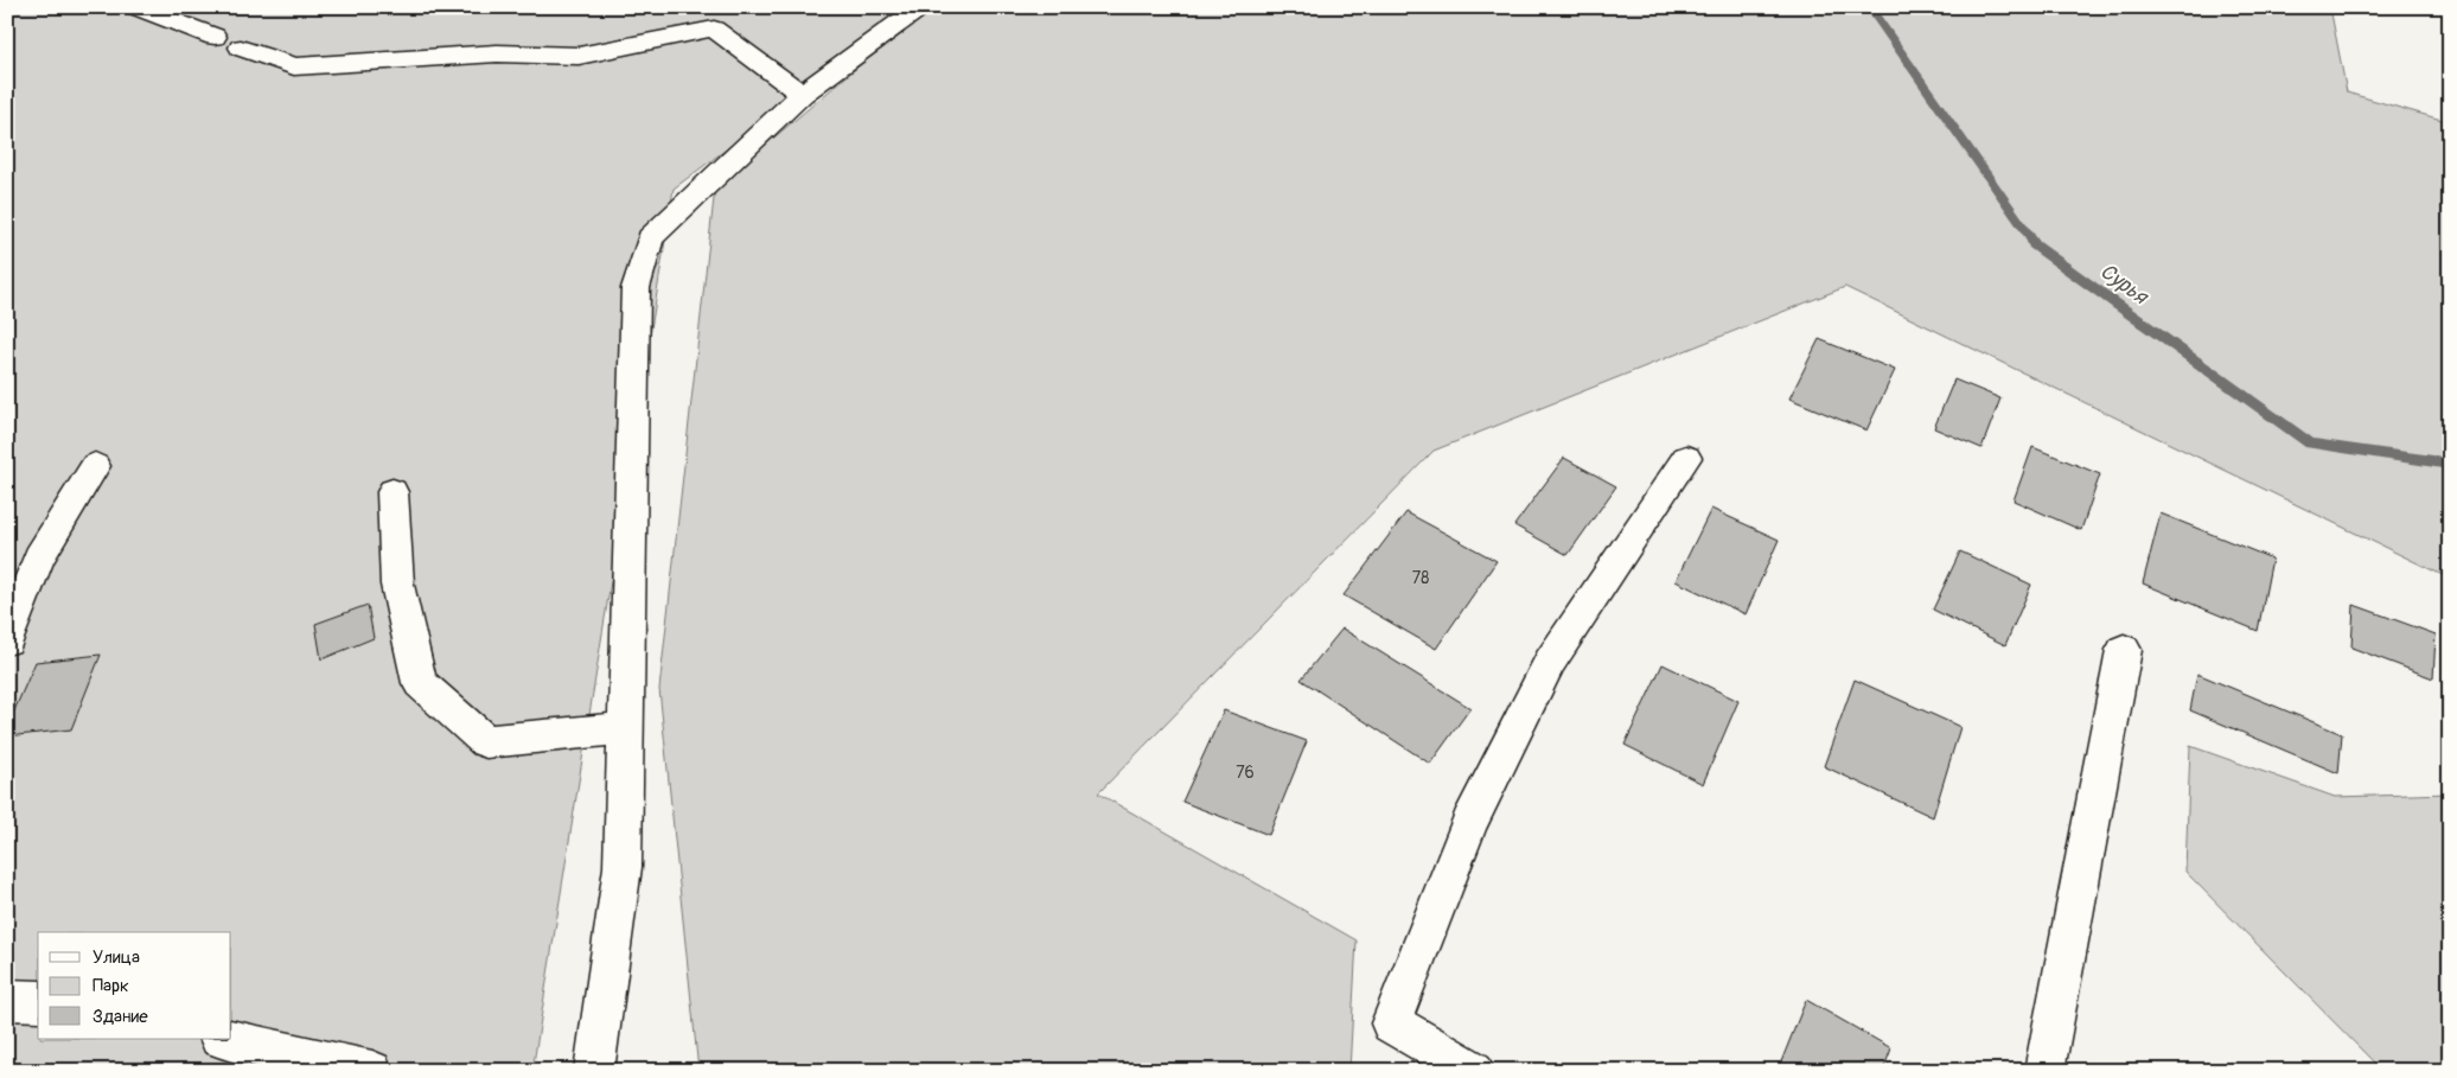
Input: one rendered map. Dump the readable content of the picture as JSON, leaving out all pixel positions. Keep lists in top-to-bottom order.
{
  "water": ["Сурья"],
  "house_numbers": ["78", "76"],
  "legend": ["Улица", "Парк", "Здание"]
}
